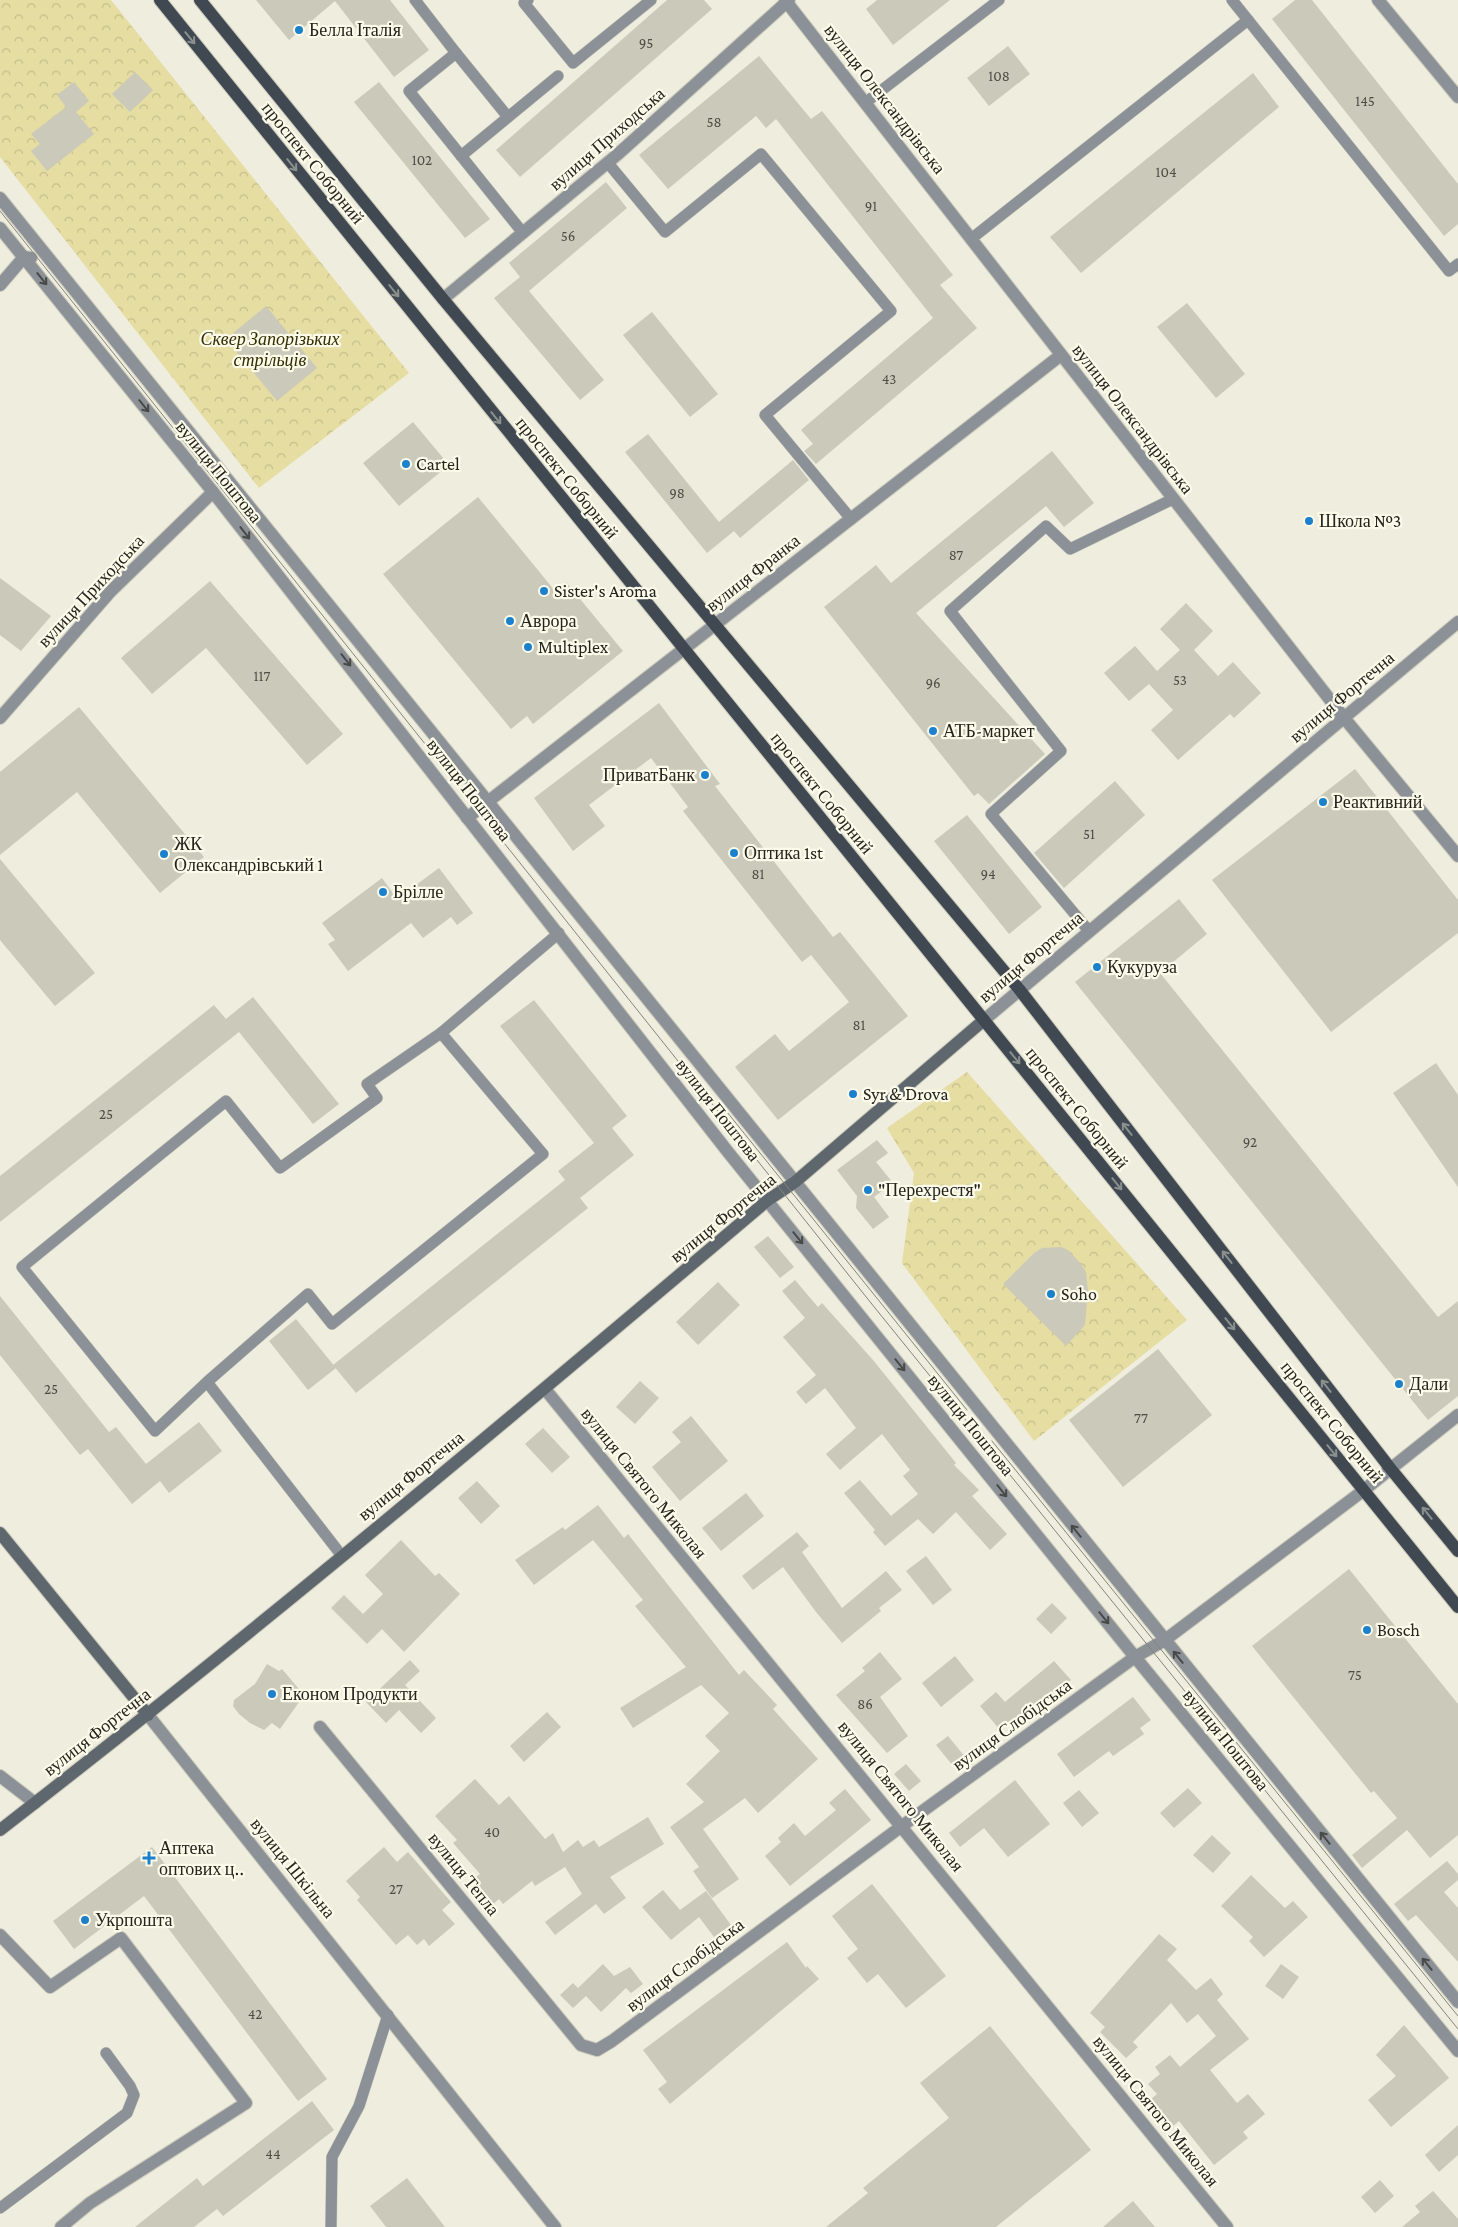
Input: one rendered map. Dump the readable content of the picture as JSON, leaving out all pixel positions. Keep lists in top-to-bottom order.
{
  "streets": {
    "main road": ["проспект Соборний", "вулиця Фортечна", "вулиця Шкільна"],
    "street": [
      "вулиця Олександрівська",
      "вулиця Приходська",
      "вулиця Поштова",
      "вулиця Франка",
      "вулиця Святого Миколая",
      "вулиця Слобідська",
      "вулиця Тепла"
    ]
  },
  "crossings": [
    ["вулиця Олександрівська", "вулиця Приходська"],
    ["вулиця Олександрівська", "вулиця Франка"],
    ["вулиця Олександрівська", "вулиця Фортечна"],
    ["вулиця Приходська", "проспект Соборний"],
    ["вулиця Приходська", "вулиця Поштова"],
    ["проспект Соборний", "вулиця Франка"],
    ["проспект Соборний", "вулиця Фортечна"],
    ["проспект Соборний", "вулиця Слобідська"],
    ["вулиця Поштова", "вулиця Франка"],
    ["вулиця Поштова", "вулиця Фортечна"],
    ["вулиця Поштова", "вулиця Слобідська"],
    ["вулиця Фортечна", "вулиця Святого Миколая"],
    ["вулиця Фортечна", "вулиця Шкільна"],
    ["вулиця Святого Миколая", "вулиця Слобідська"],
    ["вулиця Слобідська", "вулиця Тепла"]
  ],
  "parks": ["Сквер Запорізьких стрільців"],
  "places": {
    "other": [
      "Белла Італія",
      "Cartel",
      "Школа №3",
      "Sister's Aroma",
      "Аврора",
      "Multiplex",
      "АТБ-маркет",
      "ПриватБанк",
      "Реактивний",
      "Оптика 1st",
      "ЖК Олександрівський 1",
      "Брілле",
      "Кукуруза",
      "Syr & Drova",
      "\"Перехрестя\"",
      "Soho",
      "Дали",
      "Bosch",
      "Економ Продукти",
      "Укрпошта"
    ],
    "health": ["Аптека оптових ц‥"]
  },
  "house_numbers": [
    "95",
    "108",
    "145",
    "58",
    "102",
    "104",
    "91",
    "56",
    "43",
    "98",
    "87",
    "117",
    "53",
    "96",
    "51",
    "81",
    "94",
    "81",
    "25",
    "92",
    "25",
    "77",
    "75",
    "86",
    "40",
    "27",
    "42",
    "44"
  ]
}
